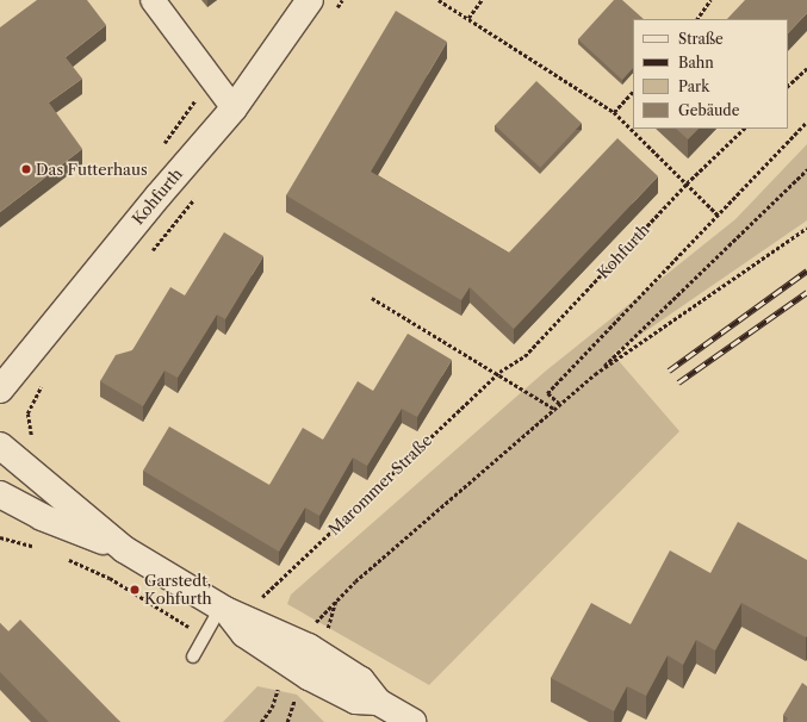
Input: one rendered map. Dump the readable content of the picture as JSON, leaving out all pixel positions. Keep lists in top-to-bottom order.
{
  "streets": {
    "street": ["Kohfurth"],
    "path": ["Marommer Straße"]
  },
  "crossings": [
    ["Kohfurth", "Marommer Straße"]
  ],
  "places": ["Das Futterhaus", "Garstedt, Kohfurth"],
  "legend": [
    "Straße",
    "Bahn",
    "Park",
    "Gebäude"
  ]
}
